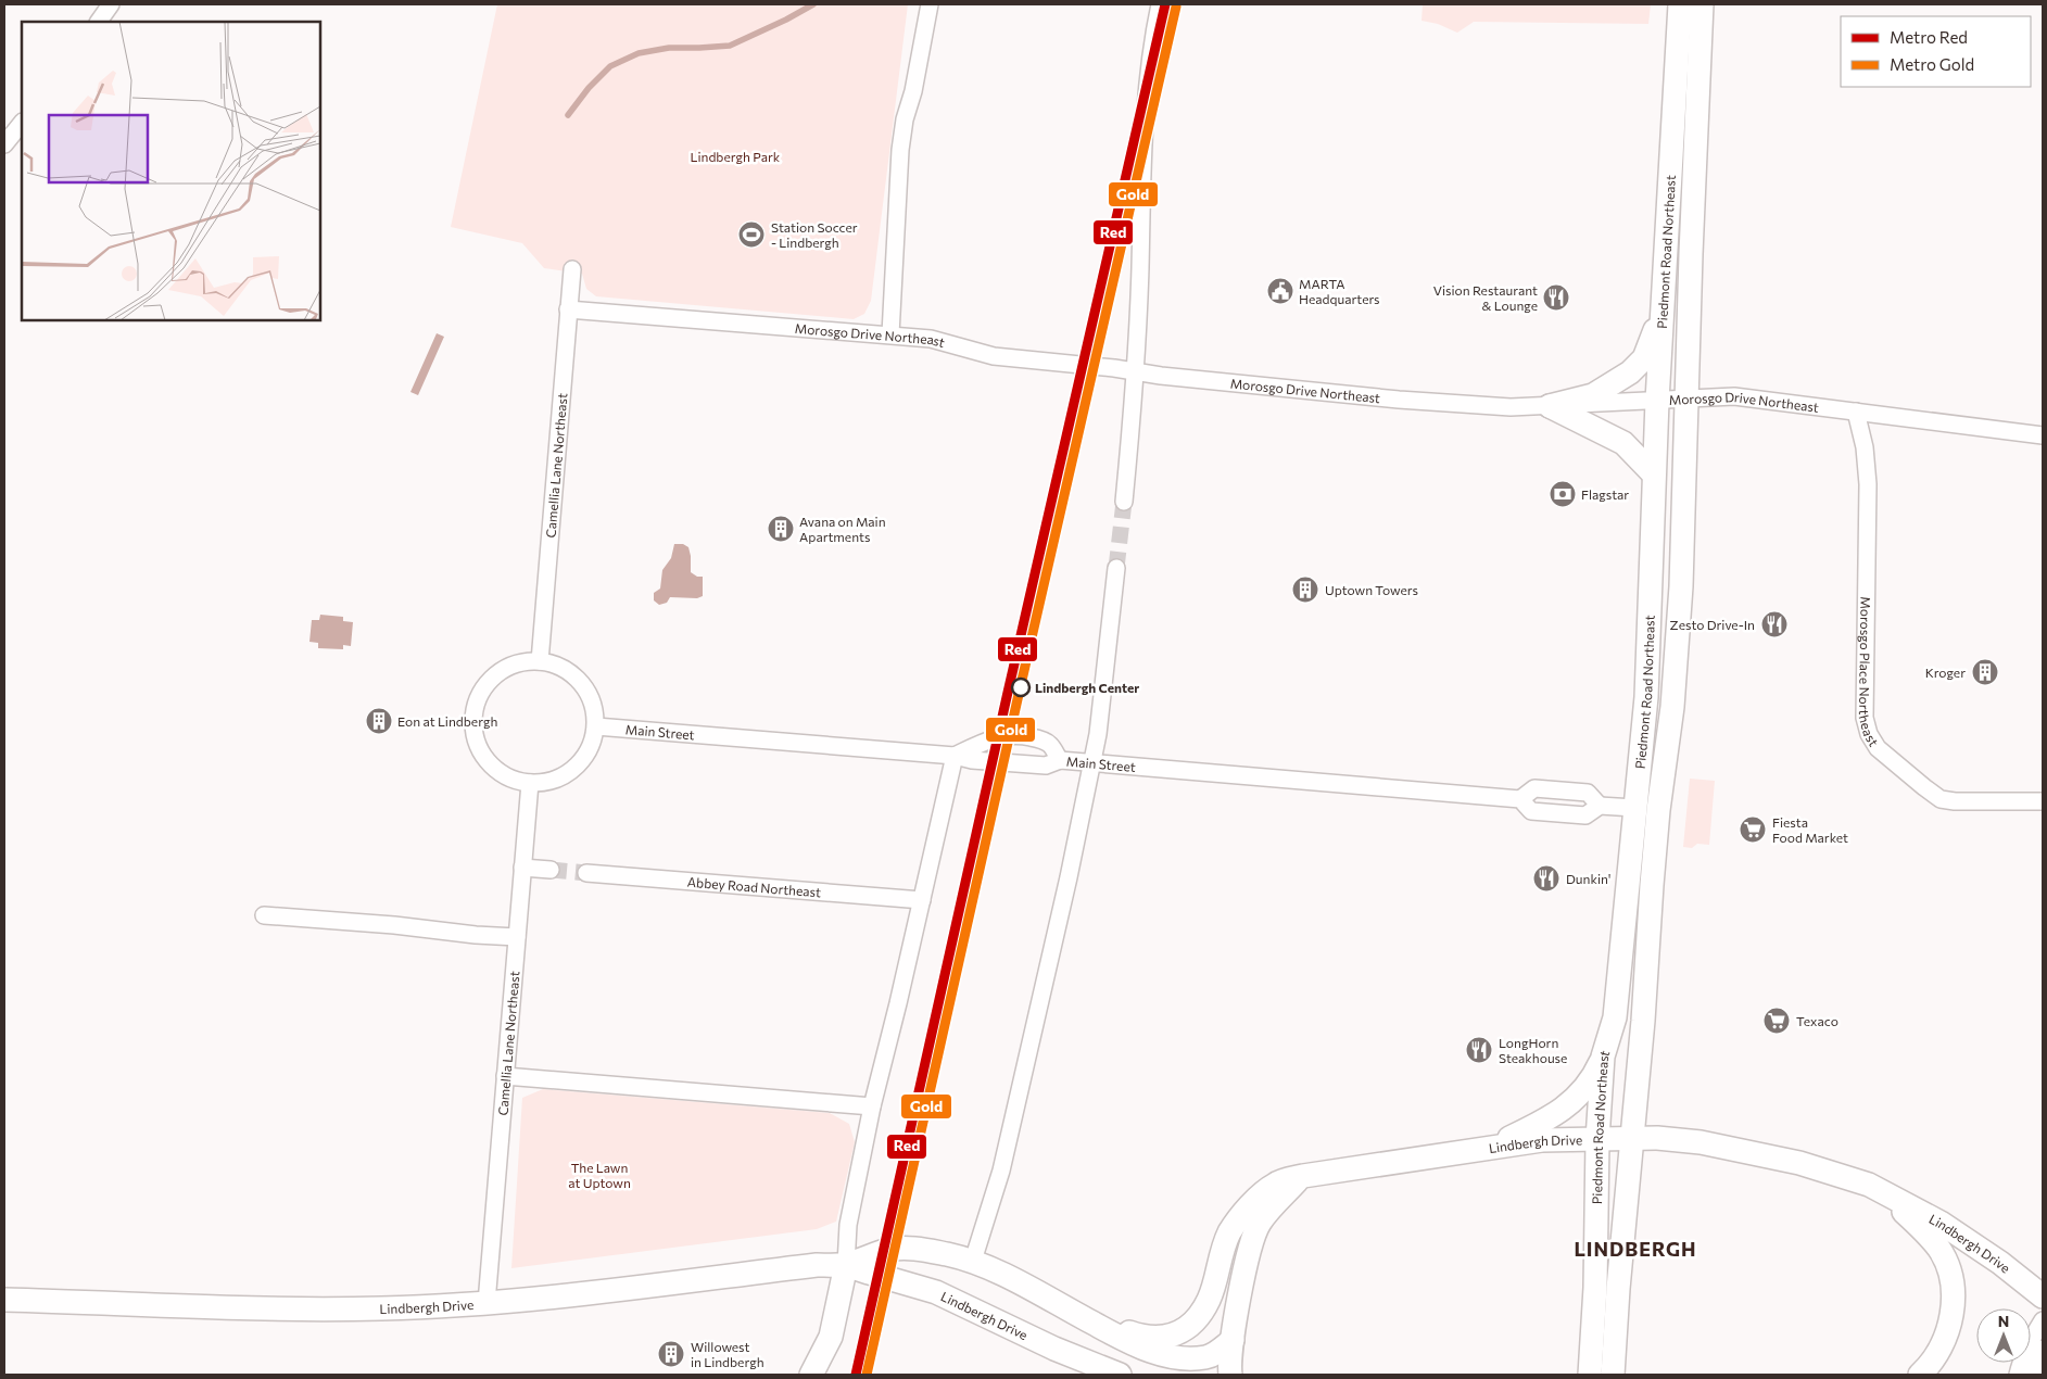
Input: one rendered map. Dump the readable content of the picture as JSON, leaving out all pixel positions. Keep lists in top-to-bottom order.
{
  "streets": {
    "main road": ["Piedmont Road Northeast", "Lindbergh Drive"],
    "street": [
      "Morosgo Drive Northeast",
      "Camellia Lane Northeast",
      "Morosgo Place Northeast",
      "Main Street",
      "Abbey Road Northeast"
    ]
  },
  "crossings": [
    ["Piedmont Road Northeast", "Morosgo Drive Northeast"],
    ["Piedmont Road Northeast", "Main Street"],
    ["Piedmont Road Northeast", "Lindbergh Drive"],
    ["Morosgo Drive Northeast", "Camellia Lane Northeast"],
    ["Morosgo Drive Northeast", "Morosgo Place Northeast"],
    ["Camellia Lane Northeast", "Main Street"],
    ["Camellia Lane Northeast", "Lindbergh Drive"]
  ],
  "districts": ["LINDBERGH"],
  "parks": ["Lindbergh Park", "The Lawn at Uptown"],
  "places": {
    "sports": ["Station Soccer - Lindbergh"],
    "public building": ["MARTA Headquarters"],
    "restaurant": [
      "Vision Restaurant & Lounge",
      "Zesto Drive-In",
      "Dunkin'",
      "LongHorn Steakhouse"
    ],
    "bank": ["Flagstar"],
    "building": [
      "Avana on Main Apartments",
      "Uptown Towers",
      "Kroger",
      "Eon at Lindbergh",
      "Willowest in Lindbergh"
    ],
    "other": ["Lindbergh Center"],
    "supermarket": ["Fiesta Food Market", "Texaco"]
  },
  "lines": ["metro line Red", "metro line Gold"],
  "legend": ["Metro Red", "Metro Gold"],
  "north": "top"
}
